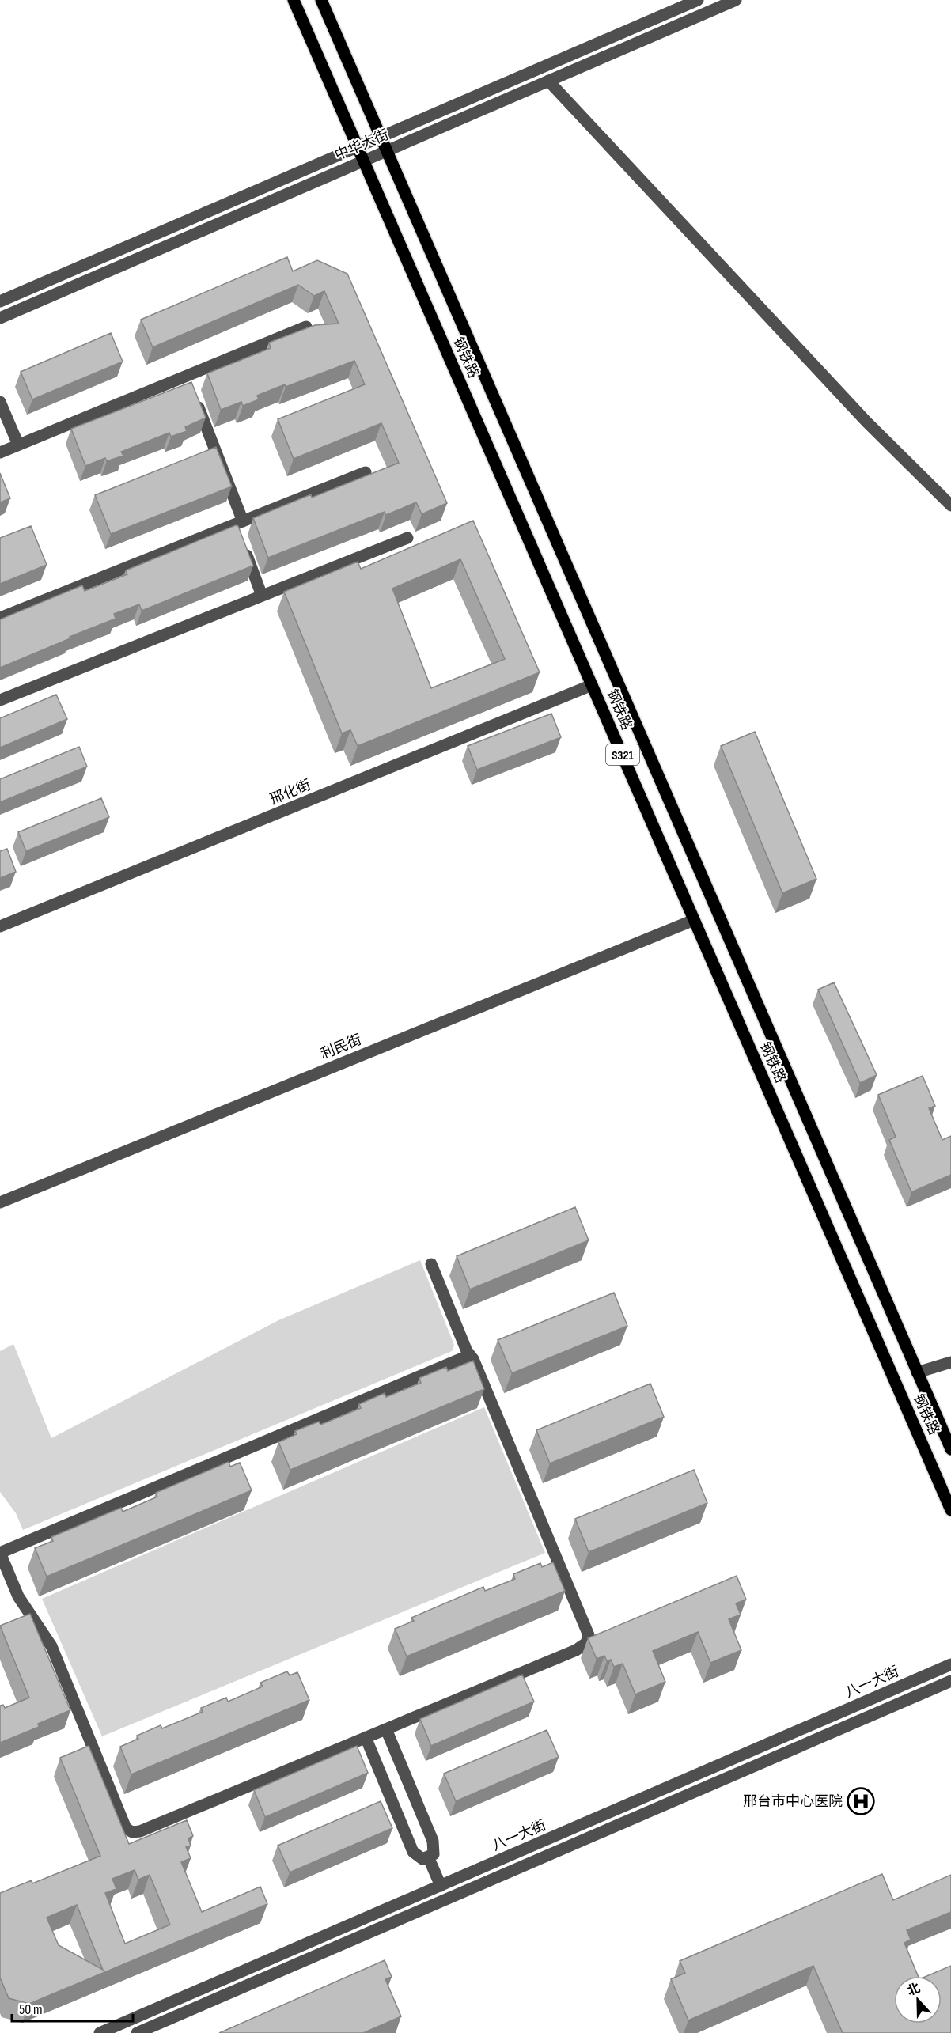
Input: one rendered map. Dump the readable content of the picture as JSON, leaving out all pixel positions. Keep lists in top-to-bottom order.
{
  "streets": {
    "main road": ["钢铁路", "S321"],
    "street": [
      "中华大街",
      "邢化街",
      "利民街",
      "八一大街"
    ]
  },
  "crossings": [
    ["中华大街", "钢铁路"],
    ["钢铁路", "邢化街"],
    ["钢铁路", "利民街"]
  ],
  "places": {
    "hospital": ["邢台市中心医院"]
  },
  "scale_bar": "50 m",
  "north": "top"
}
